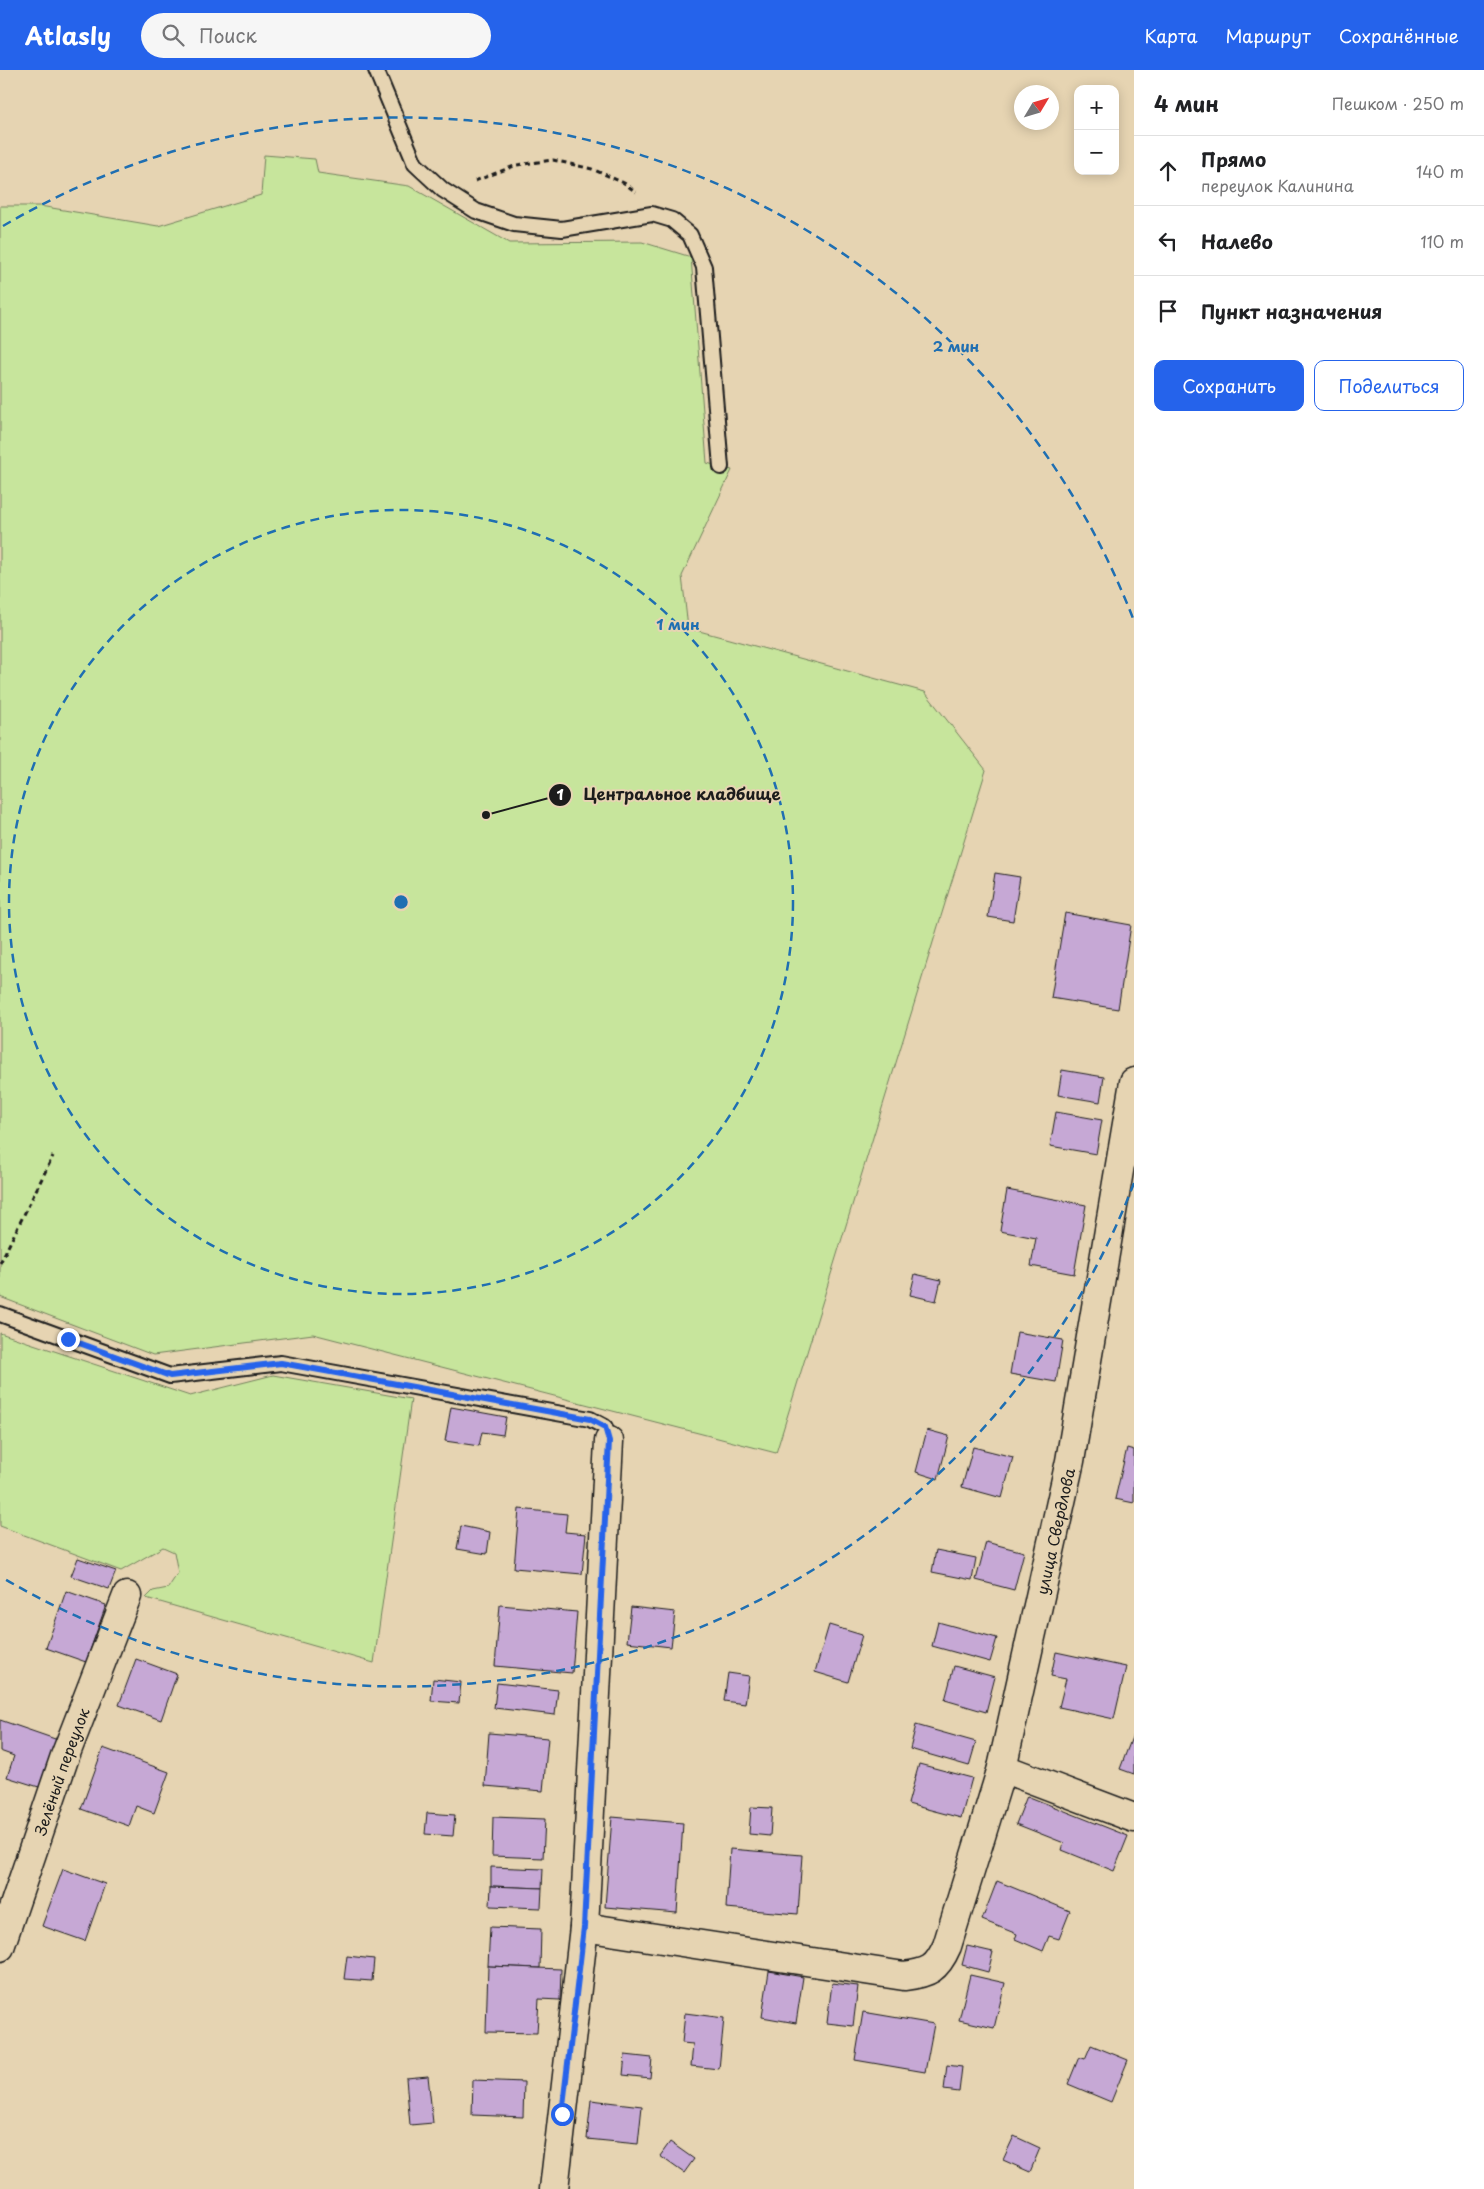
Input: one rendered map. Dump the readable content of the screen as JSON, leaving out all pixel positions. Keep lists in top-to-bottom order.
{
  "streets": {
    "street": ["улица Свердлова", "Зелёный переулок"]
  },
  "places": ["Центральное кладбище"],
  "north": "top right",
  "page": {
    "header": "Atlasly",
    "search": "Поиск",
    "nav": ["Карта", "Маршрут", "Сохранённые"],
    "heading": ["4 мин", "Пешком · 250 m"],
    "map_buttons": ["+", "−"],
    "list": [
      ["Прямо", "переулок Калинина", "140 m"],
      ["Налево", "110 m"],
      "Пункт назначения"
    ],
    "buttons": ["Сохранить", "Поделиться"]
  },
  "rings": ["2 мин", "1 мин"]
}
